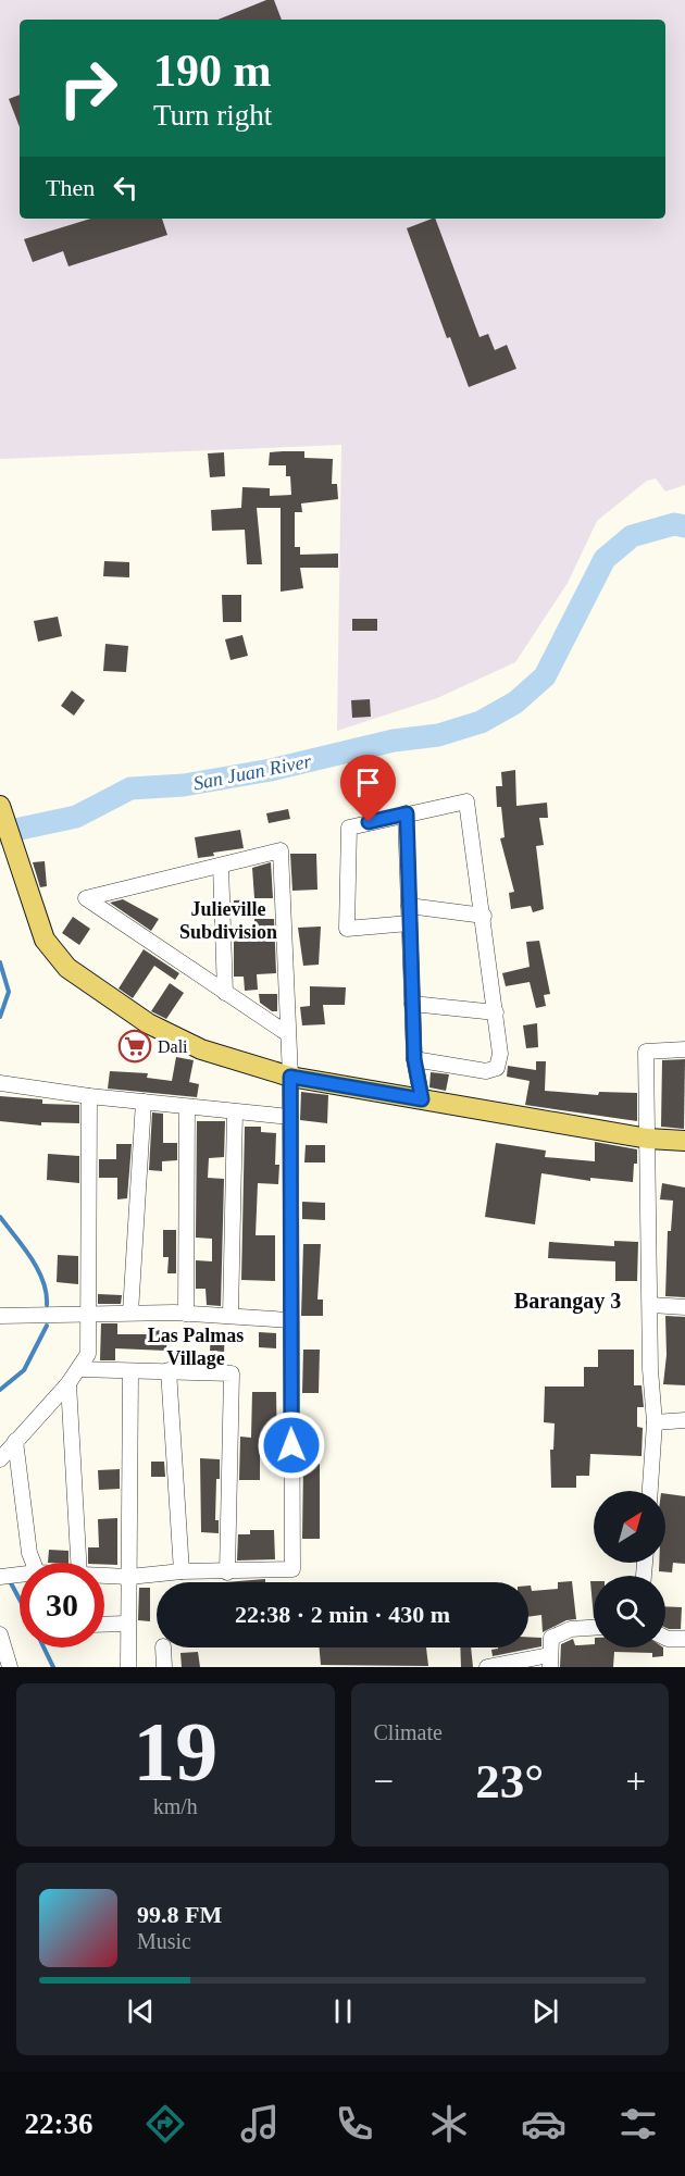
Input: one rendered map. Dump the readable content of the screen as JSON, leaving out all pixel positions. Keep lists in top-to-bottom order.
{
  "districts": ["Julieville Subdivision", "Barangay 3", "Las Palmas Village"],
  "water": ["San Juan River"],
  "places": {
    "supermarket": ["Dali"]
  },
  "north": "top right",
  "page": {
    "turn": ["190 m", "Turn right"],
    "then": "Then",
    "limit": "30",
    "trip": "22:38 · 2 min · 430 m",
    "tile": [
      ["19", "km/h"],
      "Climate"
    ],
    "heat": ["−", "23°", "+"],
    "song": ["99.8 FM", "Music"],
    "tabs": "22:36"
  }
}
